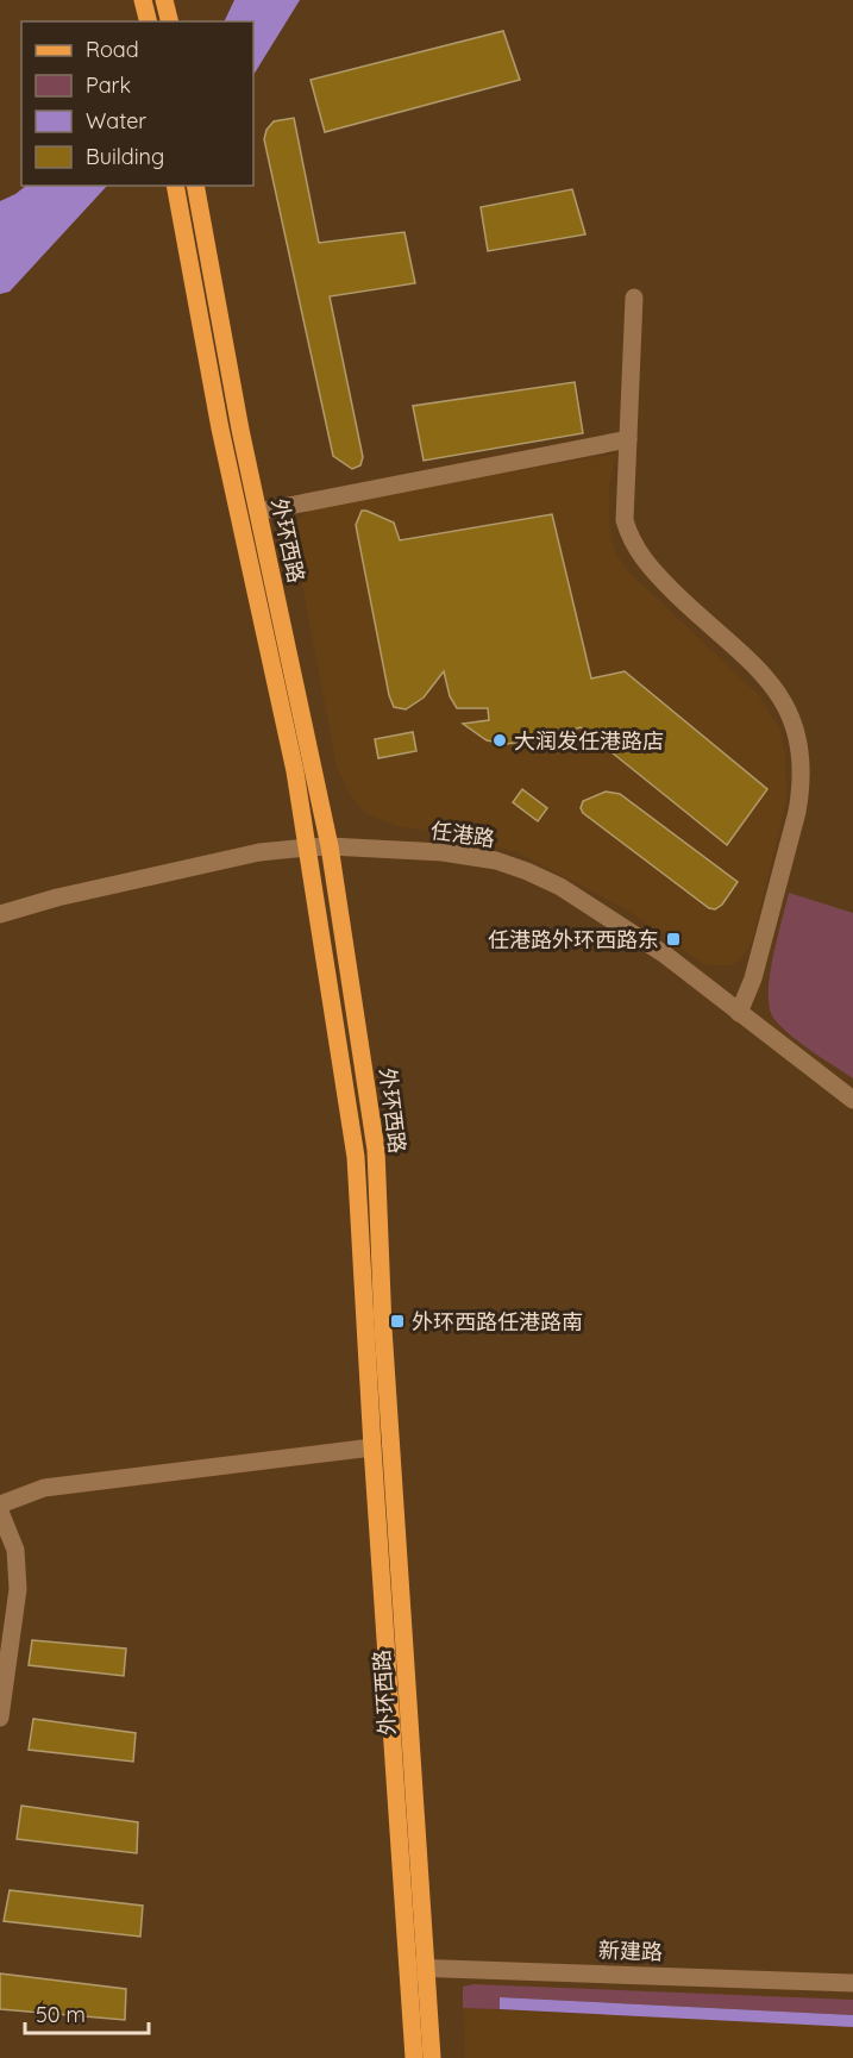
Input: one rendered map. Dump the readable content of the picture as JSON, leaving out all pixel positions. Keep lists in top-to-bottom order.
{
  "streets": {
    "main road": ["外环西路"],
    "street": ["任港路", "新建路"]
  },
  "crossings": [
    ["外环西路", "任港路"],
    ["外环西路", "新建路"]
  ],
  "places": {
    "other": ["大润发任港路店"],
    "transit": ["任港路外环西路东", "外环西路任港路南"]
  },
  "legend": [
    "Road",
    "Park",
    "Water",
    "Building"
  ],
  "scale_bar": "50 m"
}
